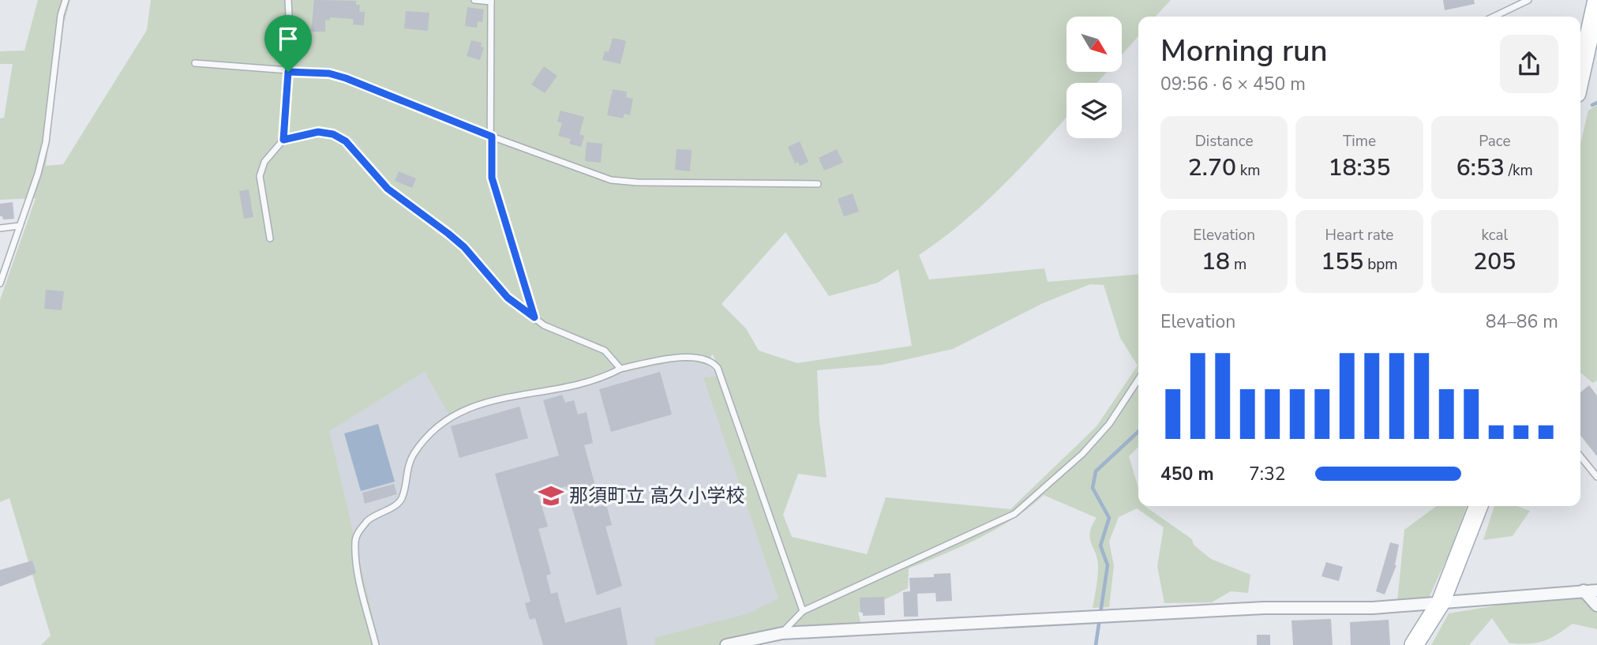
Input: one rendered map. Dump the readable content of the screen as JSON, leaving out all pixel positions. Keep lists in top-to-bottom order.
{
  "places": {
    "school or university": ["那須町立 高久小学校"]
  },
  "north": "bottom right",
  "page": {
    "heading": ["Morning run", "09:56 · 6 × 450 m"],
    "stats": [
      ["Distance", "2.70 km"],
      ["Time", "18:35"],
      ["Pace", "6:53 /km"],
      ["Elevation", "18 m"],
      ["Heart rate", "155 bpm"],
      ["kcal", "205"]
    ],
    "chart": ["Elevation", "84–86 m"],
    "list": [
      {
        "name": "450 m",
        "note": "7:32"
      }
    ]
  }
}
